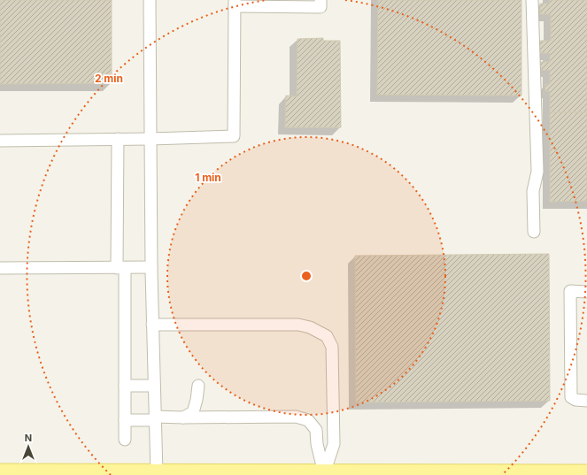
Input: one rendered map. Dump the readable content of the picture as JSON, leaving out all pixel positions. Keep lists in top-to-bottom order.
{
  "north": "top",
  "rings": ["2 min", "1 min"]
}
